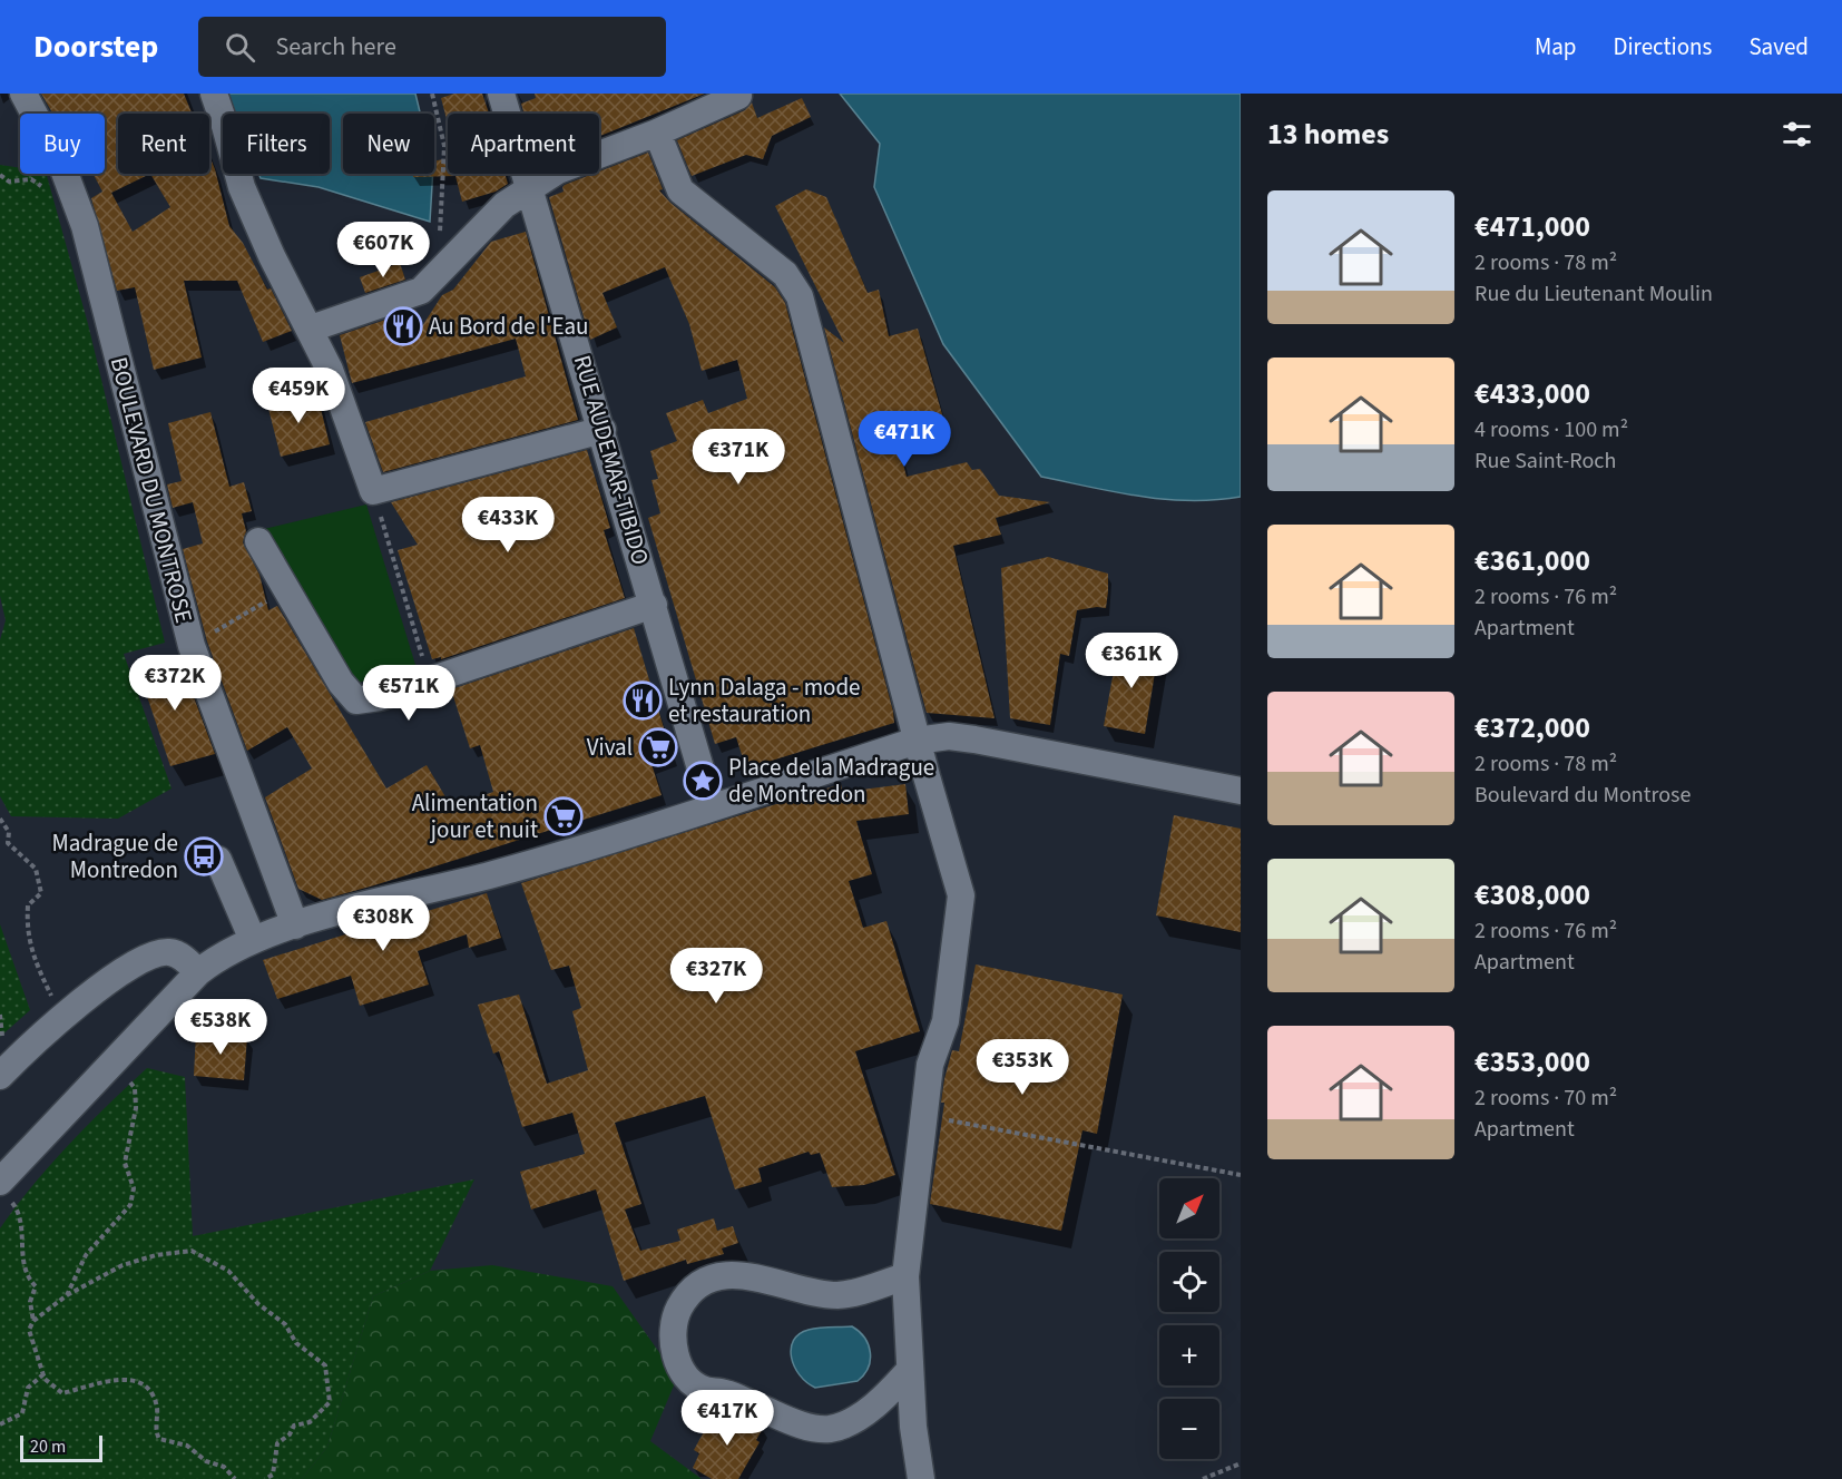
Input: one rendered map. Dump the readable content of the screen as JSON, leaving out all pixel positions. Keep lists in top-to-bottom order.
{
  "streets": {
    "street": ["RUE AUDEMAR-TIBIDO", "BOULEVARD DU MONTROSE"]
  },
  "places": {
    "restaurant": ["Au Bord de l'Eau", "Lynn Dalaga - mode et restauration"],
    "supermarket": ["Vival", "Alimentation jour et nuit"],
    "place": ["Place de la Madrague de Montredon"],
    "bus stop": ["Madrague de Montredon"]
  },
  "scale_bar": "20 m",
  "north": "top right",
  "page": {
    "header": "Doorstep",
    "search": "Search here",
    "nav": ["Map", "Directions", "Saved"],
    "heading": "13 homes",
    "chip": [
      "Buy",
      "Rent",
      "Filters",
      "New",
      "Apartment"
    ],
    "list": [
      {
        "name": "€471,000",
        "note": "2 rooms · 78 m² · Rue du Lieutenant Moulin"
      },
      {
        "name": "€433,000",
        "note": "4 rooms · 100 m² · Rue Saint-Roch"
      },
      {
        "name": "€361,000",
        "note": "2 rooms · 76 m² · Apartment"
      },
      {
        "name": "€372,000",
        "note": "2 rooms · 78 m² · Boulevard du Montrose"
      },
      {
        "name": "€308,000",
        "note": "2 rooms · 76 m² · Apartment"
      },
      {
        "name": "€353,000",
        "note": "2 rooms · 70 m² · Apartment"
      }
    ],
    "price": [
      "€607K",
      "€459K",
      "€471K",
      "€371K",
      "€433K",
      "€361K",
      "€372K",
      "€571K",
      "€308K",
      "€327K",
      "€538K",
      "€353K",
      "€417K"
    ],
    "map_buttons": ["+", "−"],
    "scale": "20 m"
  }
}
